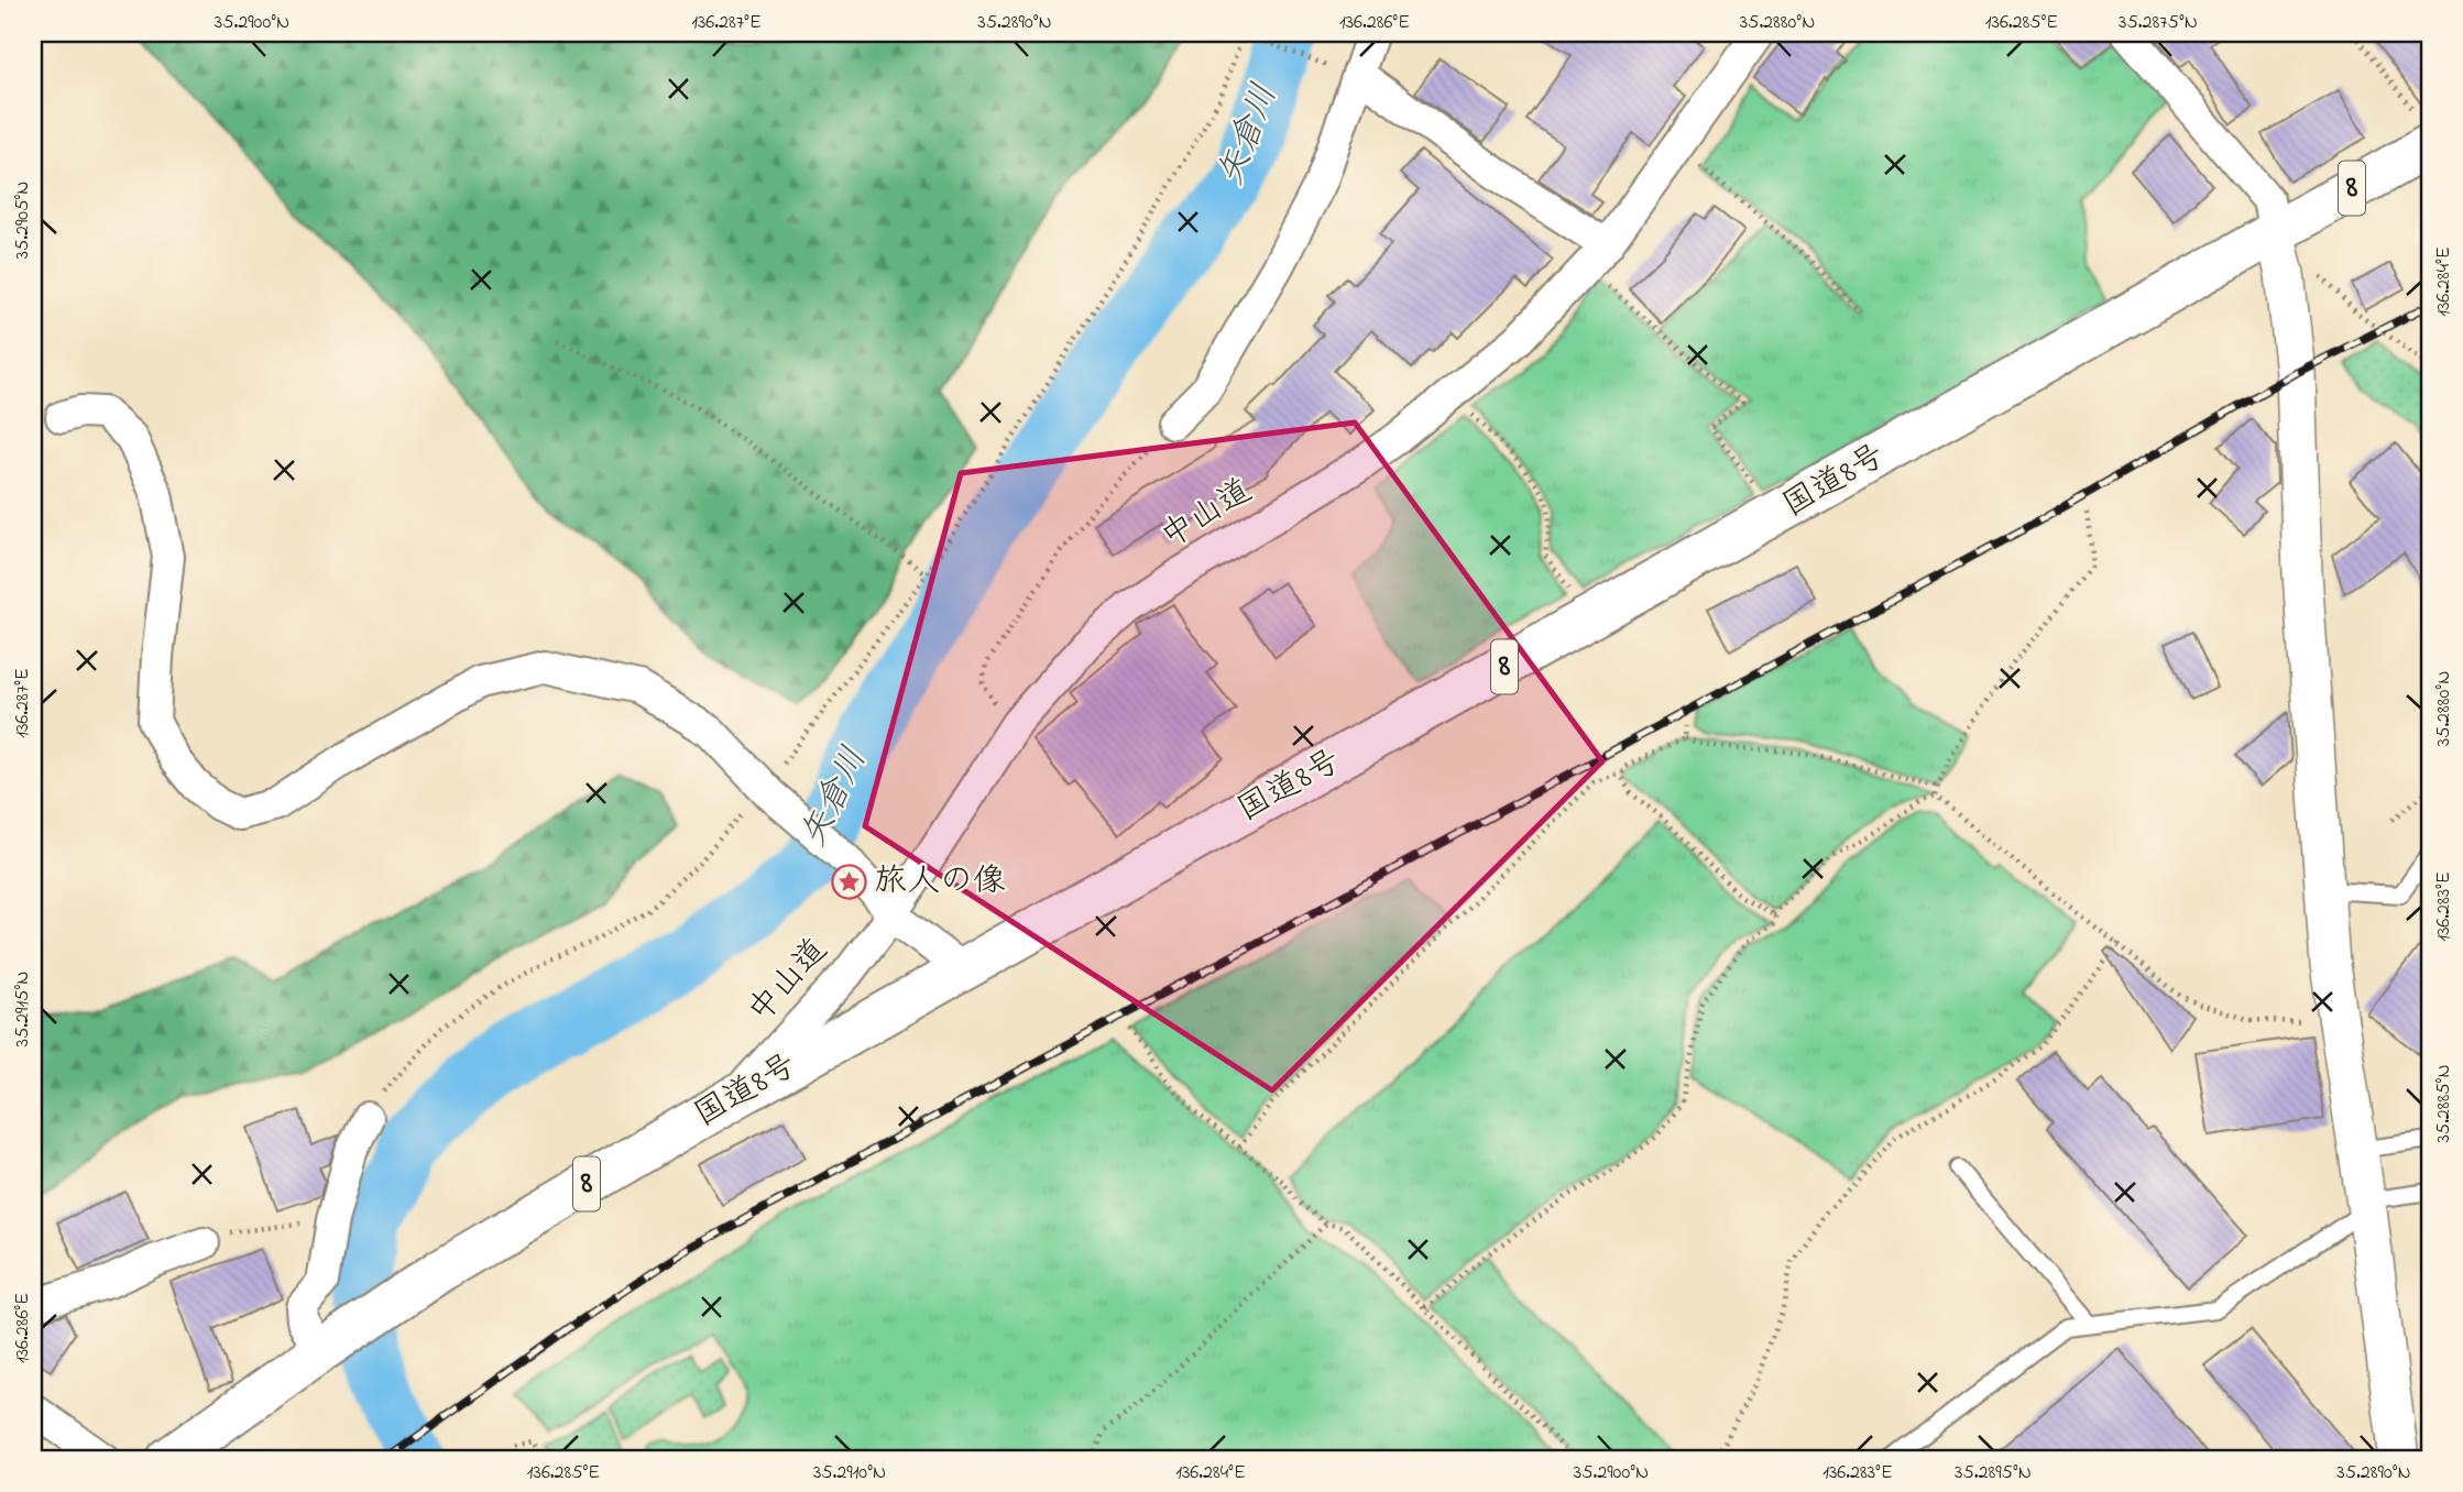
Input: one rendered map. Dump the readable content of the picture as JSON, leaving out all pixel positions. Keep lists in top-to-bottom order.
{
  "streets": {
    "highway": ["8", "国道8号"],
    "street": ["中山道"]
  },
  "crossings": [
    ["国道8号", "中山道"]
  ],
  "water": ["矢倉川"],
  "places": {
    "place": ["旅人の像"]
  },
  "coordinates": [
    "35.2900°N",
    "136.287°E",
    "35.2890°N",
    "136.286°E",
    "35.2880°N",
    "136.285°E",
    "35.2875°N",
    "35.2905°N",
    "136.284°E",
    "136.283°E",
    "35.2915°N",
    "35.2885°N",
    "35.2910°N",
    "35.2895°N"
  ]
}
